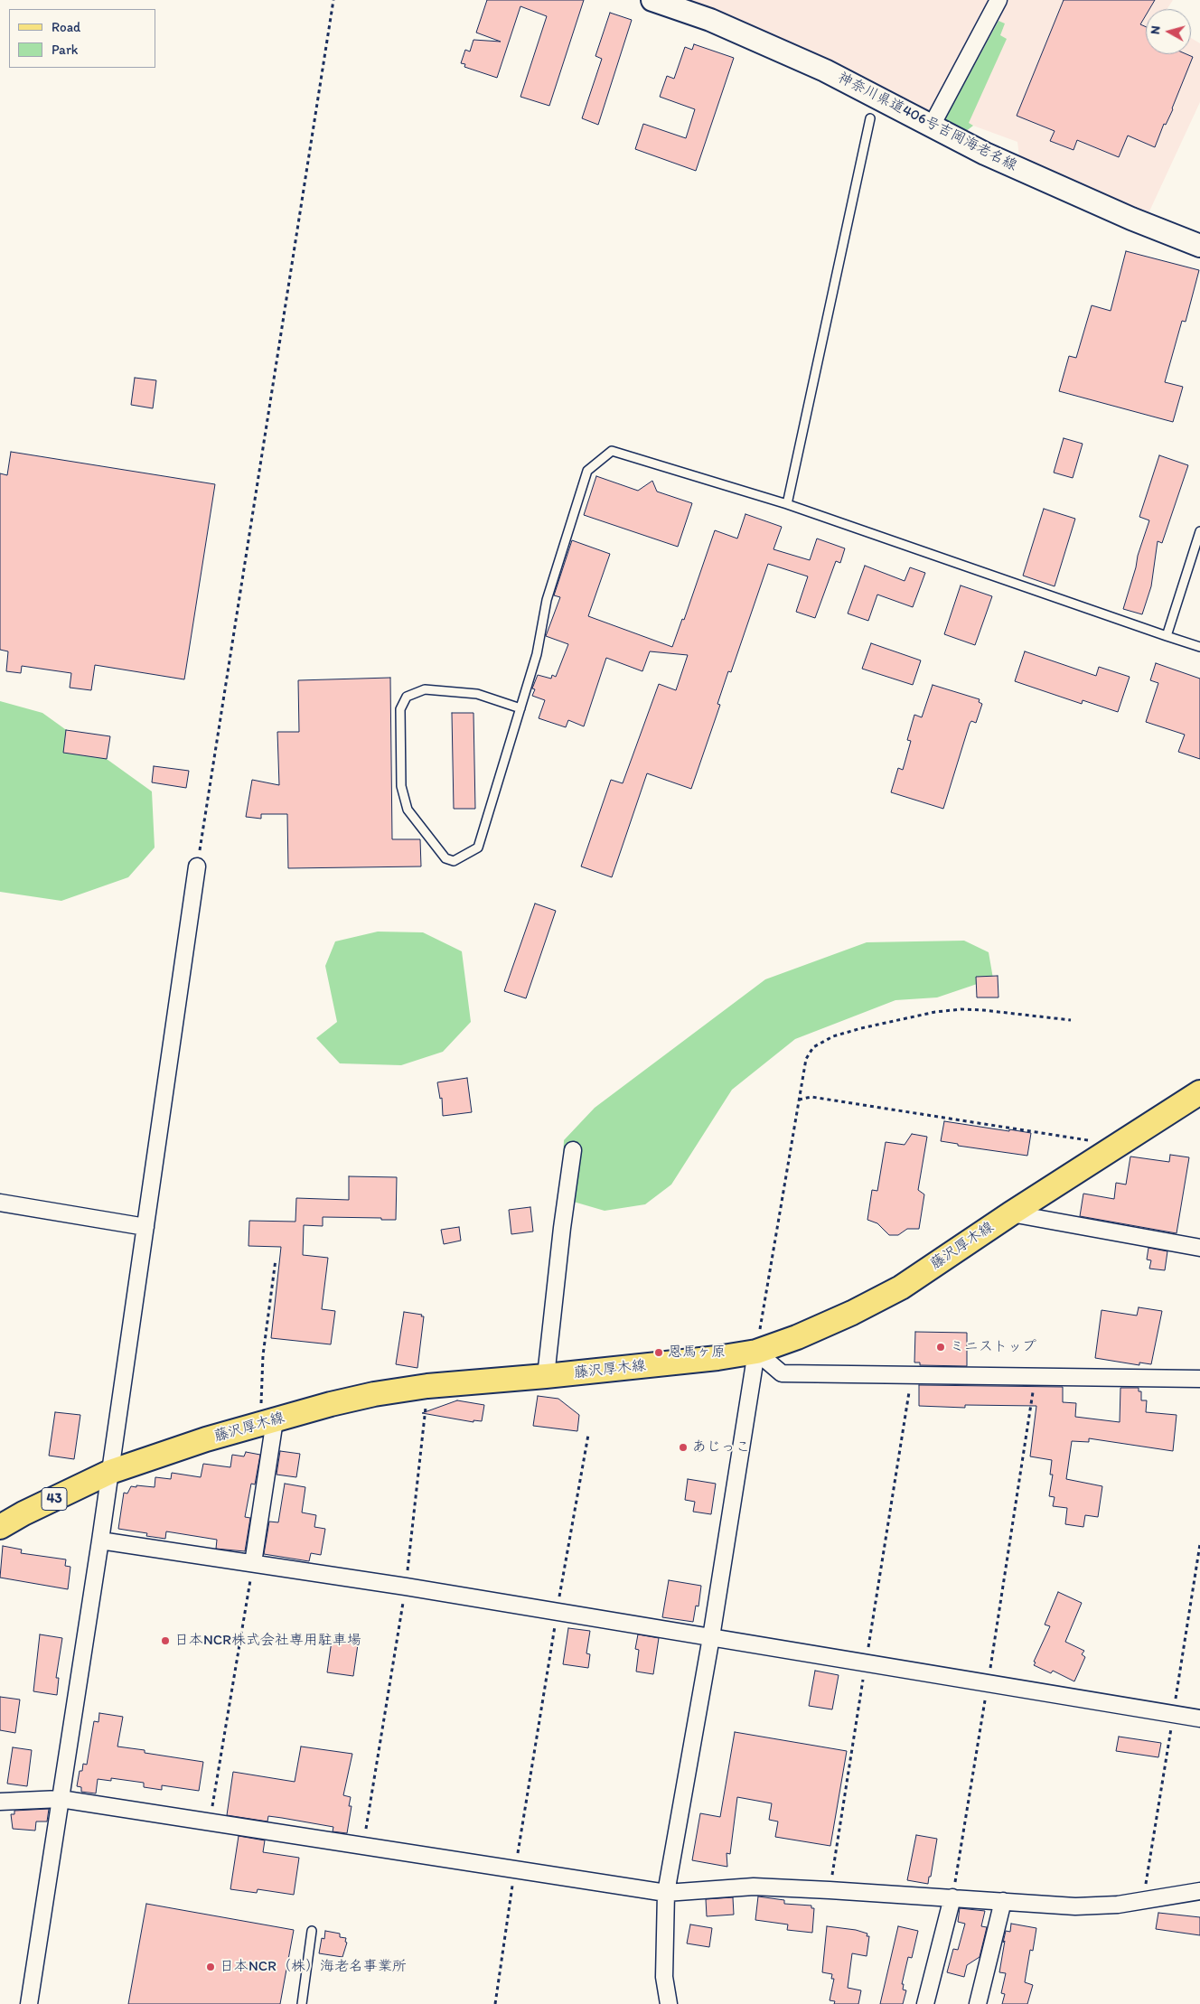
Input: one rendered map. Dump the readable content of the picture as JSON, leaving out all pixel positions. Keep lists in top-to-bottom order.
{
  "streets": {
    "main road": ["神奈川県道406号吉岡海老名線", "藤沢厚木線", "43"]
  },
  "places": [
    "ミニストップ",
    "恩馬ヶ原",
    "あじっこ",
    "日本NCR株式会社専用駐車場",
    "日本NCR（株）海老名事業所"
  ],
  "legend": ["Road", "Park"],
  "north": "left"
}
